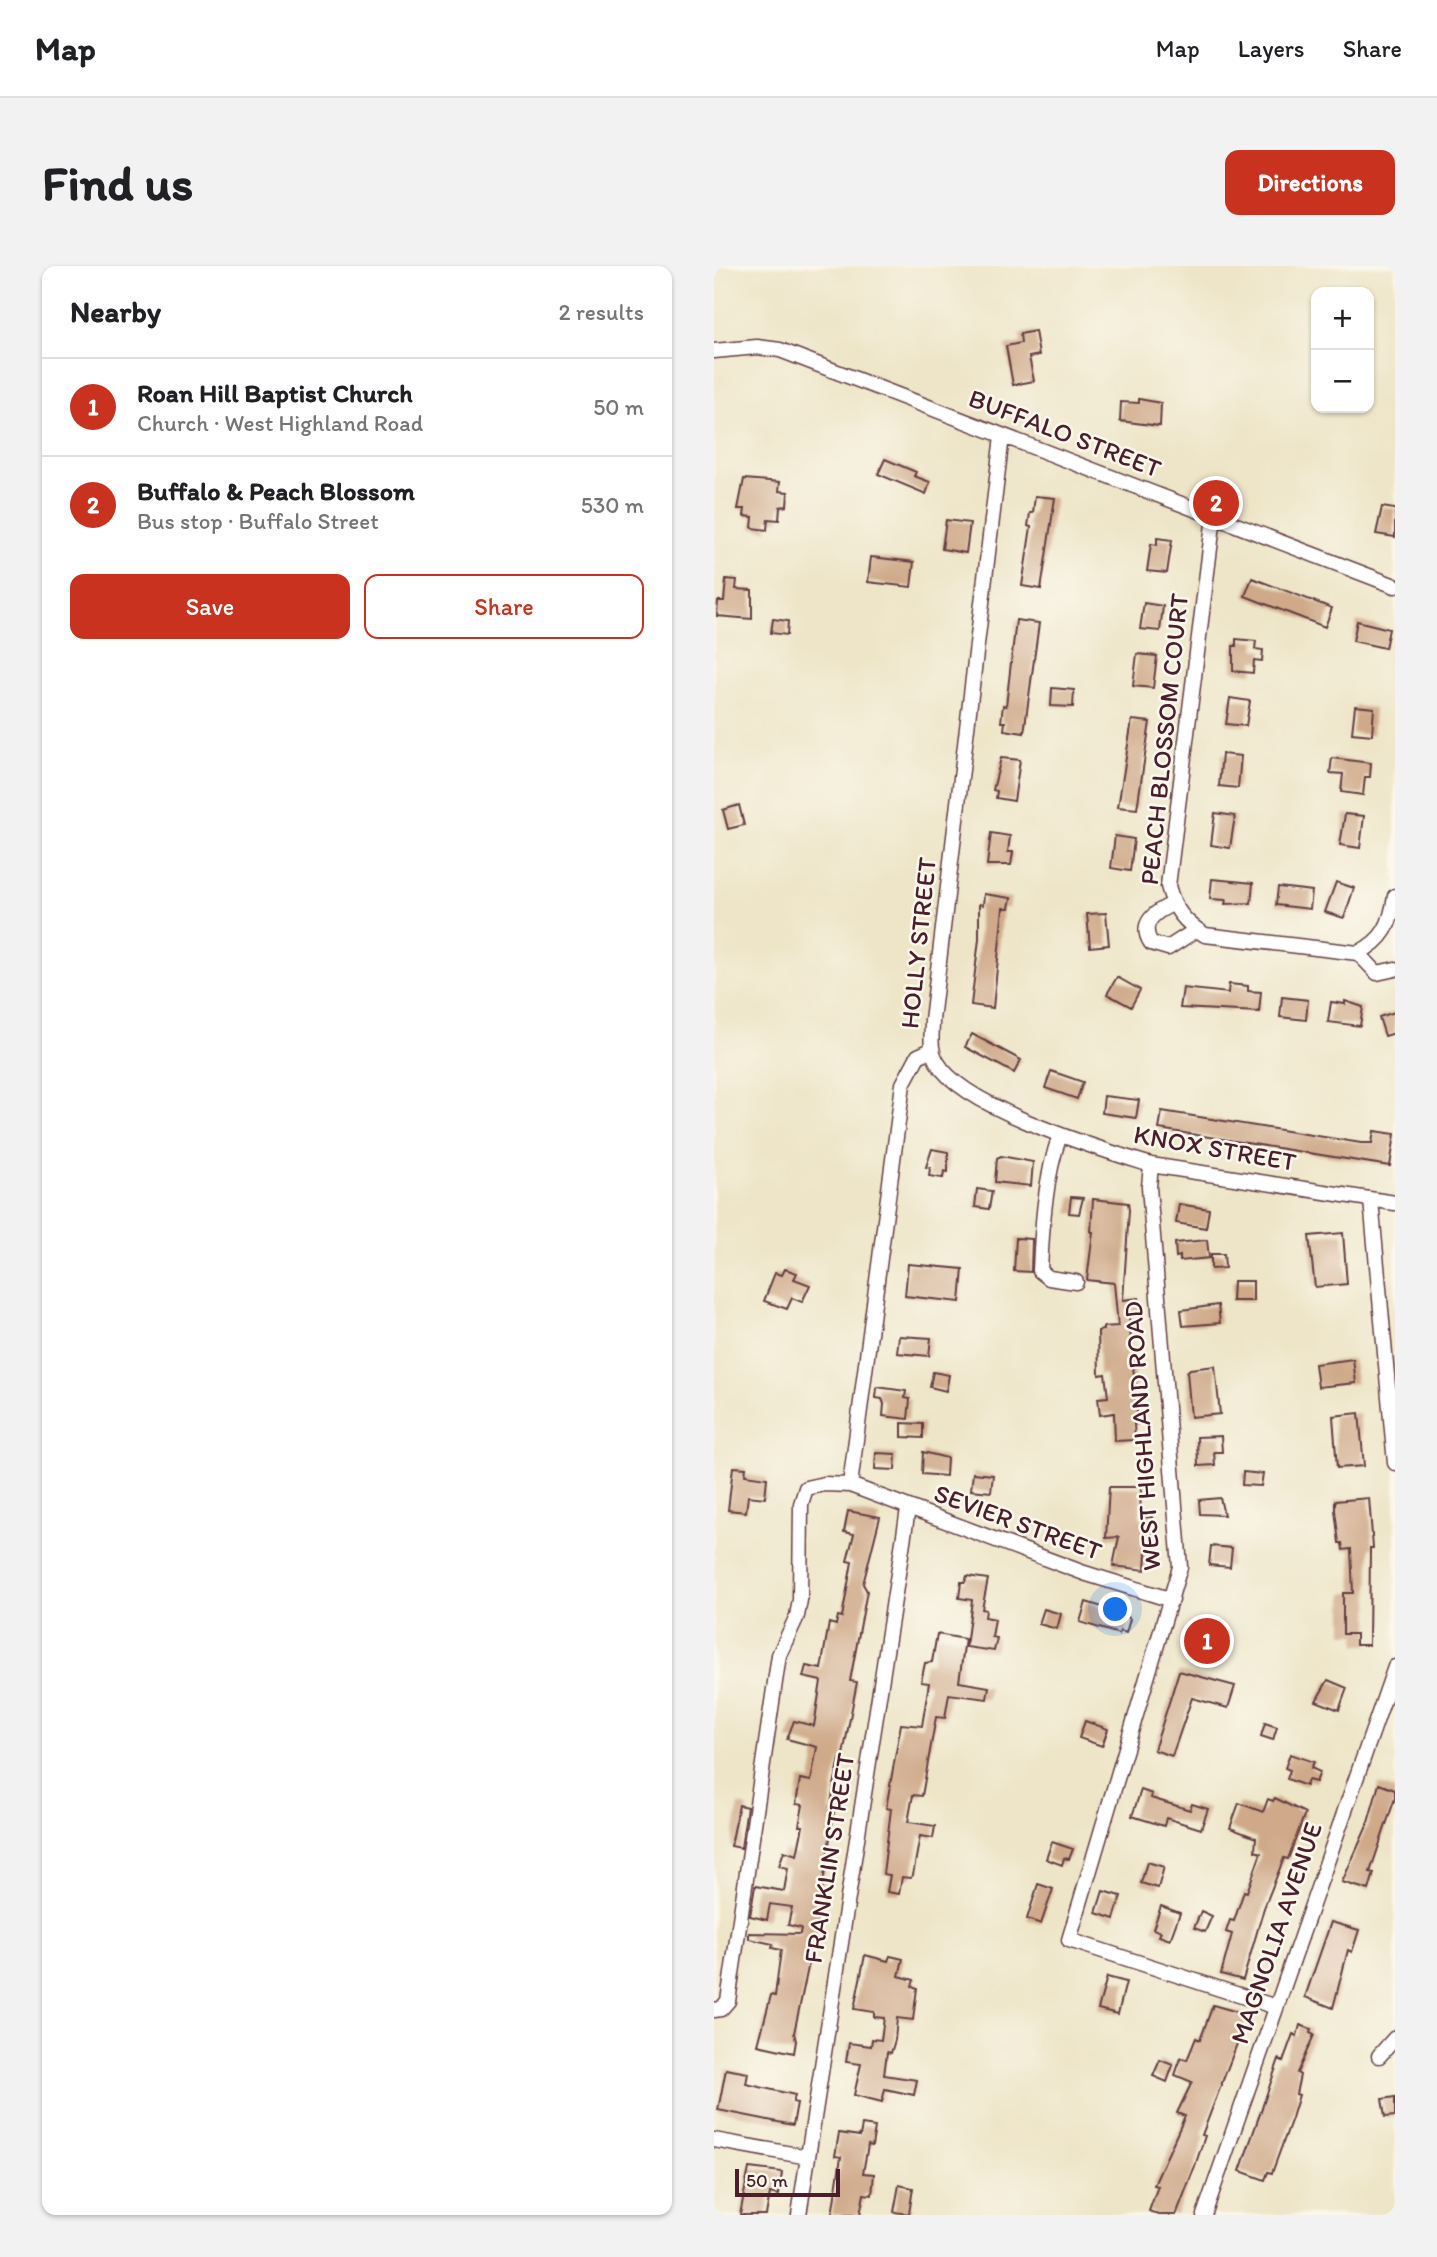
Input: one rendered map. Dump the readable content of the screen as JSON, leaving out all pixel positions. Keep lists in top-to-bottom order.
{
  "streets": {
    "street": [
      "BUFFALO STREET",
      "PEACH BLOSSOM COURT",
      "HOLLY STREET",
      "KNOX STREET",
      "WEST HIGHLAND ROAD",
      "SEVIER STREET",
      "FRANKLIN STREET",
      "MAGNOLIA AVENUE"
    ]
  },
  "crossings": [
    ["BUFFALO STREET", "PEACH BLOSSOM COURT"],
    ["BUFFALO STREET", "HOLLY STREET"],
    ["HOLLY STREET", "KNOX STREET"],
    ["HOLLY STREET", "SEVIER STREET"],
    ["KNOX STREET", "WEST HIGHLAND ROAD"],
    ["WEST HIGHLAND ROAD", "SEVIER STREET"],
    ["WEST HIGHLAND ROAD", "MAGNOLIA AVENUE"],
    ["SEVIER STREET", "FRANKLIN STREET"]
  ],
  "scale_bar": "50 m",
  "page": {
    "header": "Map",
    "nav": ["Map", "Layers", "Share"],
    "buttons": [
      "Directions",
      ["Save", "Share"]
    ],
    "title": "Find us",
    "heading": ["Nearby", "2 results"],
    "map_buttons": ["+", "−"],
    "list": [
      {
        "mark": "1",
        "name": "Roan Hill Baptist Church",
        "note": "Church · West Highland Road",
        "value": "50 m"
      },
      {
        "mark": "2",
        "name": "Buffalo & Peach Blossom",
        "note": "Bus stop · Buffalo Street",
        "value": "530 m"
      }
    ],
    "pins": ["2", "1"],
    "scale": "50 m"
  }
}
